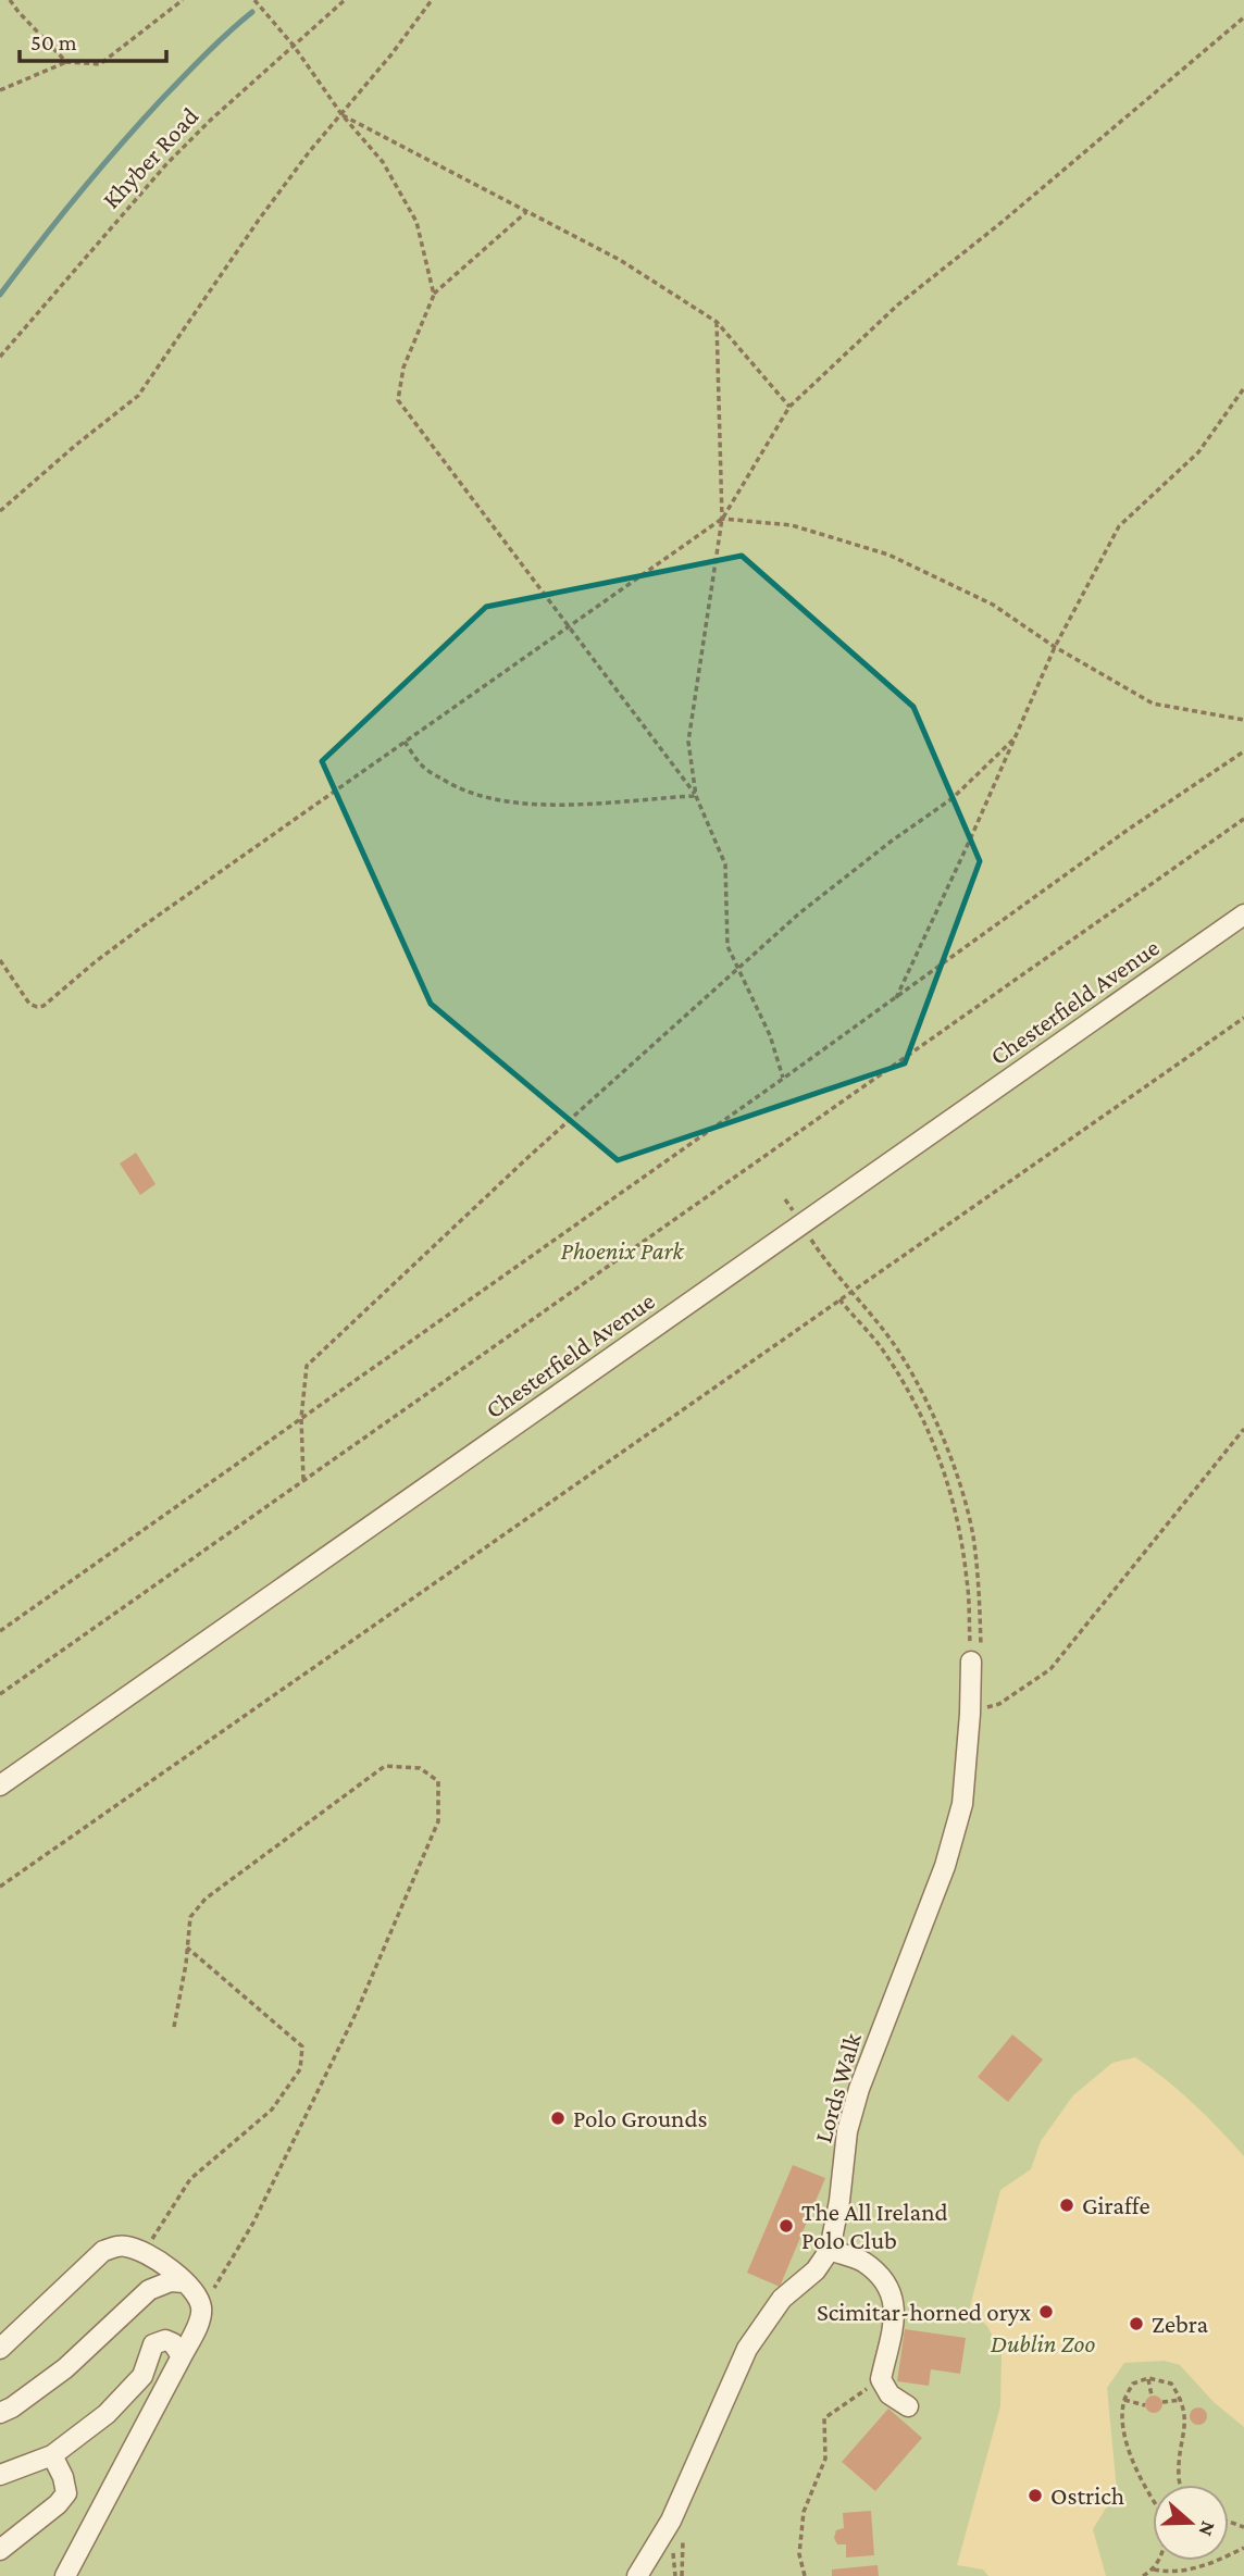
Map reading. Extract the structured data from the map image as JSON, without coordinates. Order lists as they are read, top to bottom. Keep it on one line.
{"streets":{"street":["Chesterfield Avenue","Lords Walk"],"path":["Khyber Road"]},"parks":["Phoenix Park","Dublin Zoo"],"places":["Polo Grounds","Giraffe","The All Ireland Polo Club","Scimitar-horned oryx","Zebra","Ostrich"],"scale_bar":"50 m","north":"right"}
